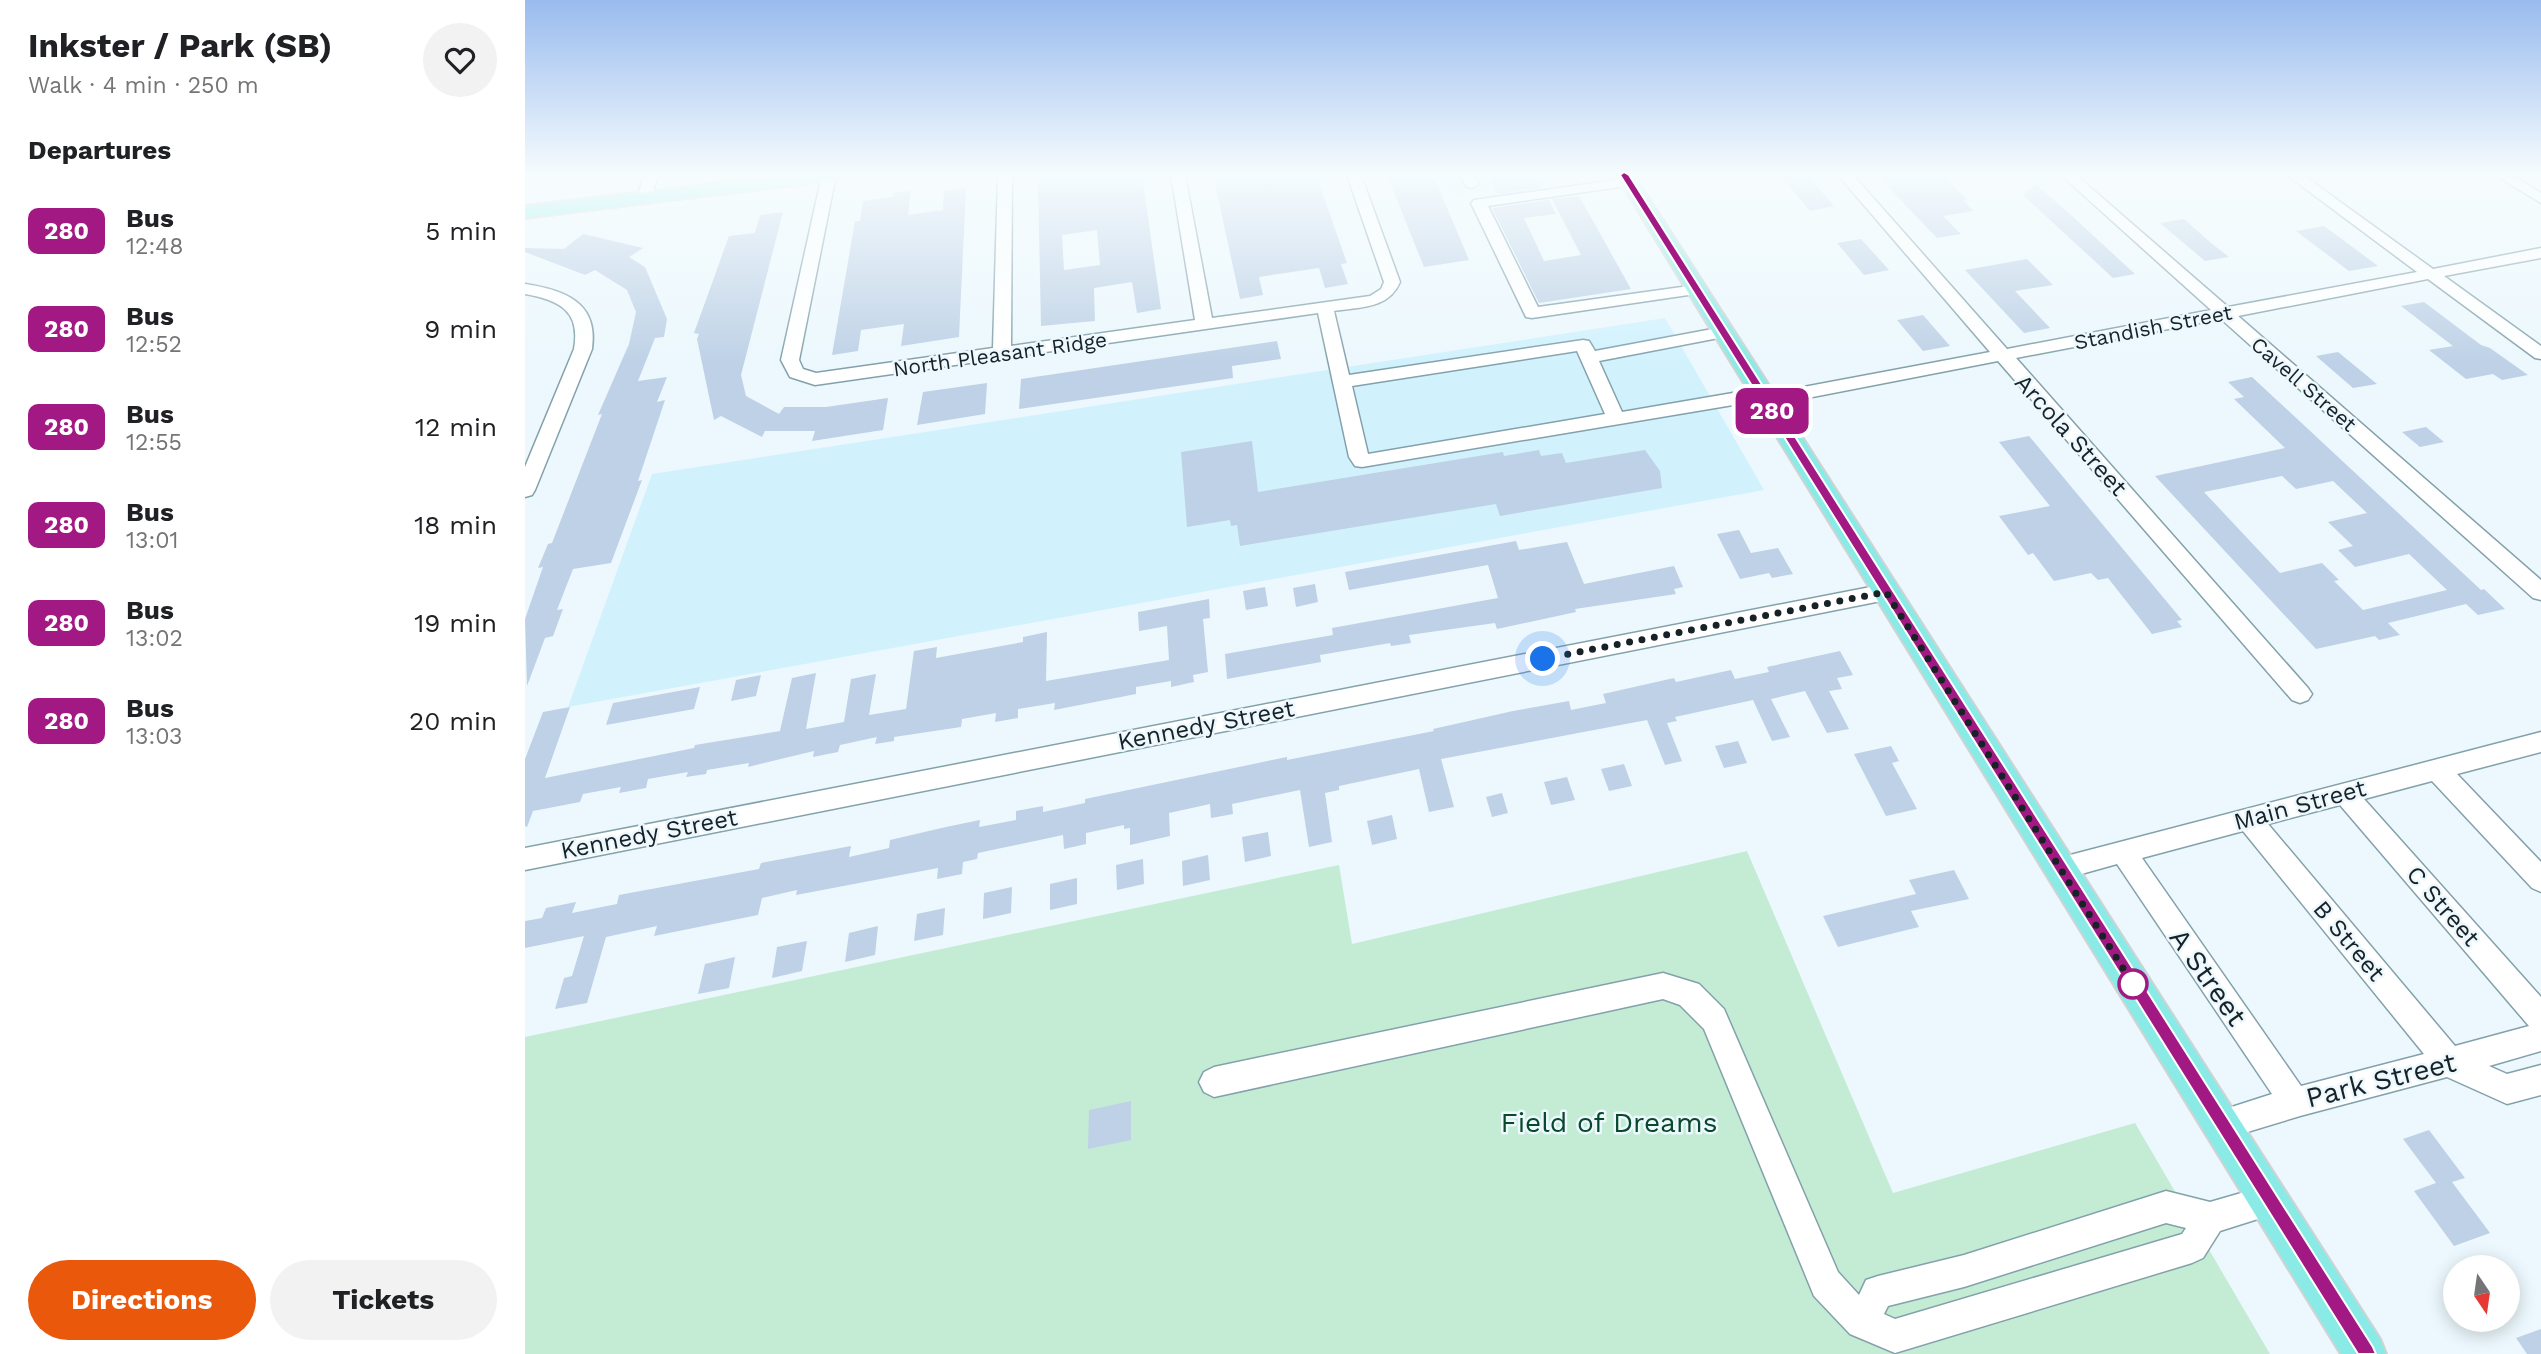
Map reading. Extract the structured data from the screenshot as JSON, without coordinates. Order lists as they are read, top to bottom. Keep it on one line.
{"streets":{"street":["Standish Street","North Pleasant Ridge","Cavell Street","Arcola Street","Kennedy Street","Main Street","C Street","B Street","A Street","Park Street"]},"crossings":[["Standish Street","Cavell Street"],["Standish Street","Arcola Street"],["Main Street","C Street"],["Main Street","B Street"],["Main Street","A Street"],["B Street","Park Street"],["A Street","Park Street"]],"parks":["Field of Dreams"],"lines":["bus line 280"],"north":"bottom","page":{"heading":[["Inkster / Park (SB)","Walk · 4 min · 250 m"],"Departures"],"on_map":"280","list":[{"mark":"280","name":"Bus","note":"12:48","value":"5 min"},{"mark":"280","name":"Bus","note":"12:52","value":"9 min"},{"mark":"280","name":"Bus","note":"12:55","value":"12 min"},{"mark":"280","name":"Bus","note":"13:01","value":"18 min"},{"mark":"280","name":"Bus","note":"13:02","value":"19 min"},{"mark":"280","name":"Bus","note":"13:03","value":"20 min"}],"buttons":["Directions","Tickets"]}}
